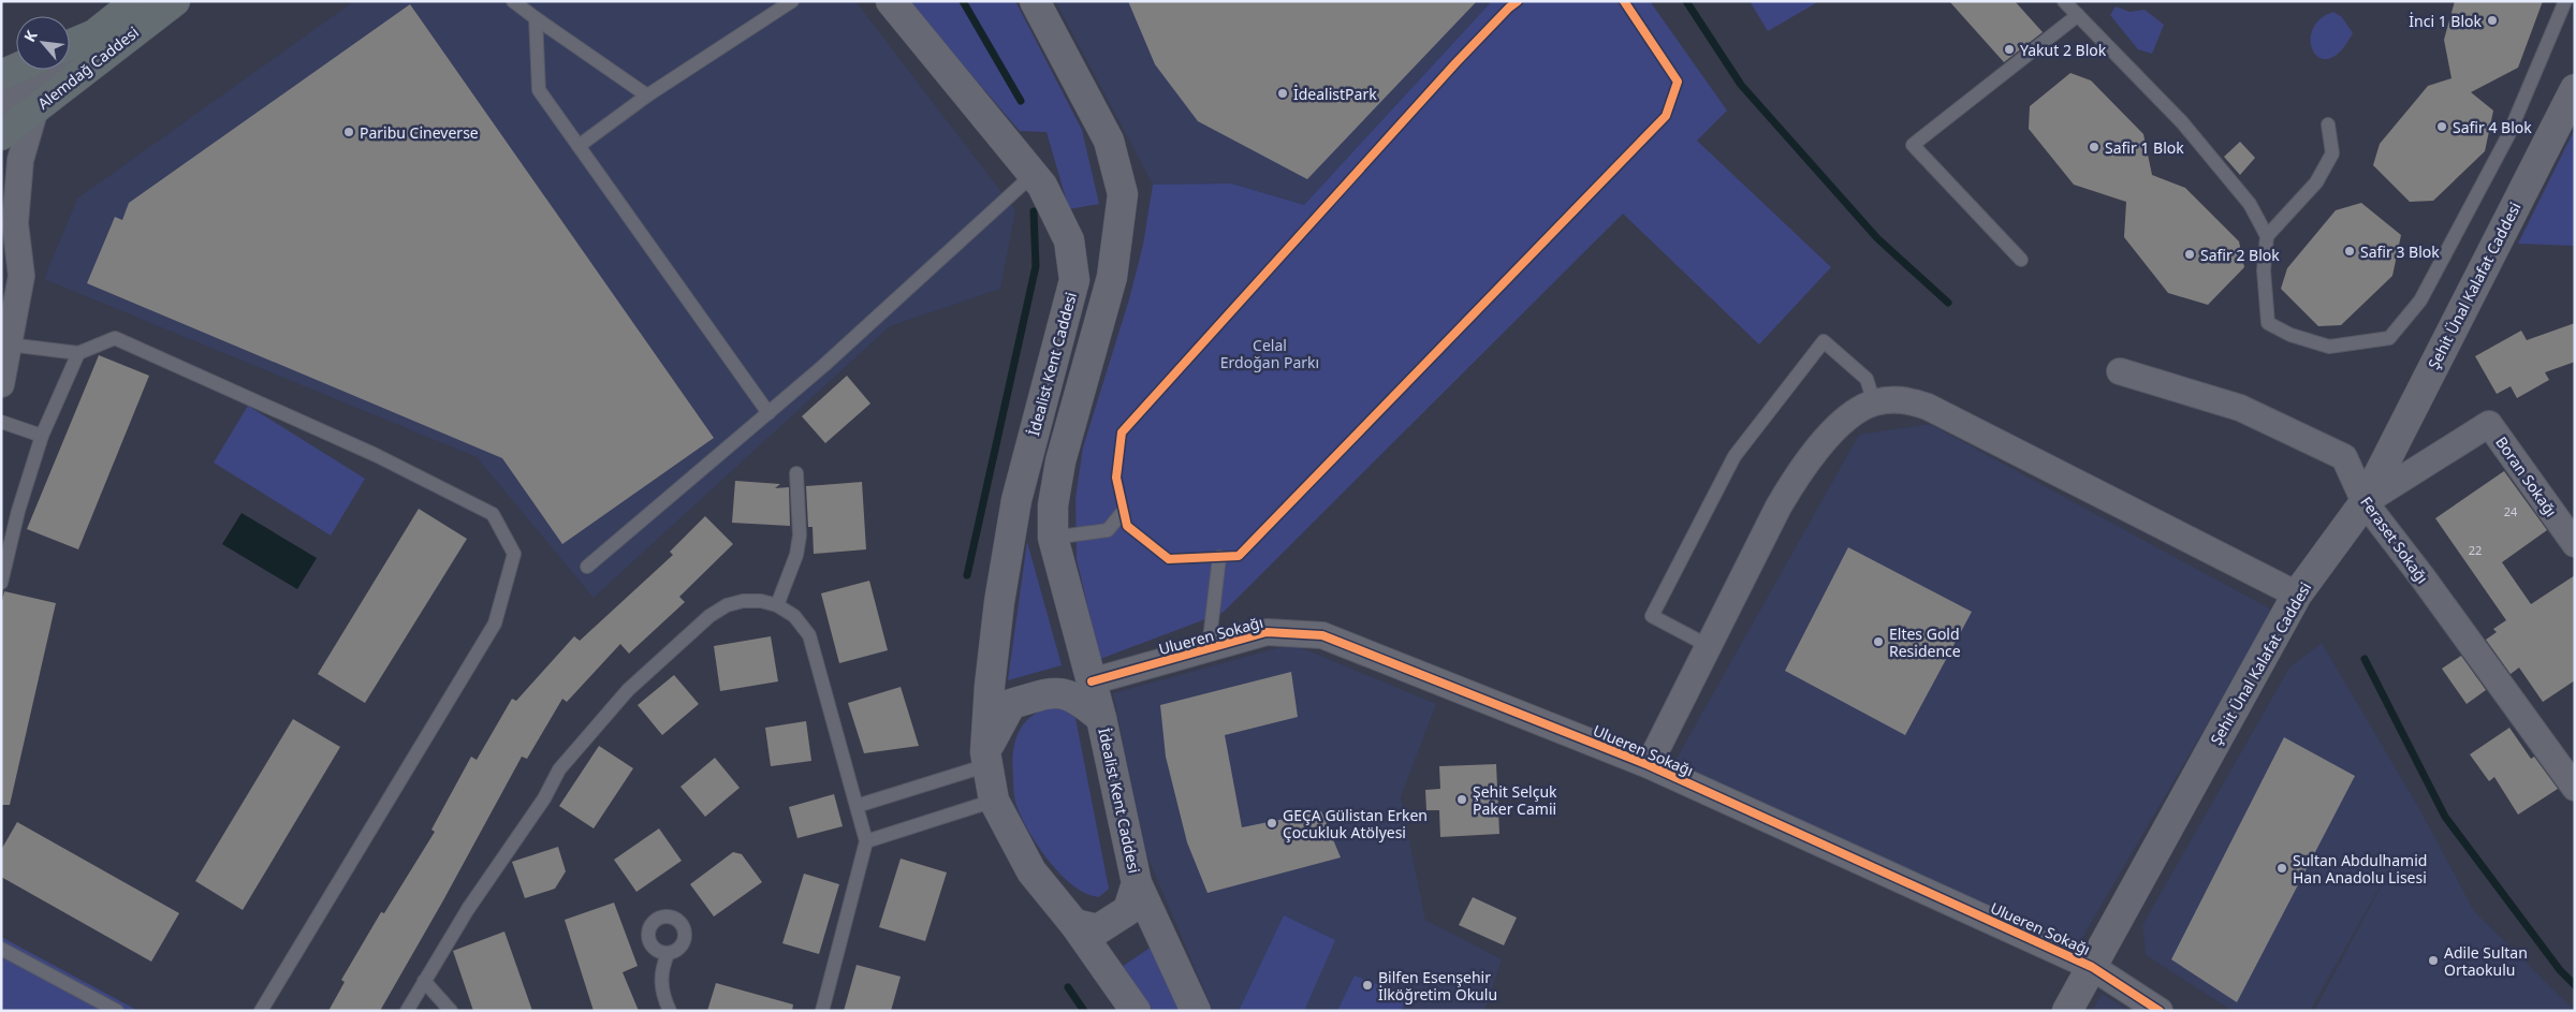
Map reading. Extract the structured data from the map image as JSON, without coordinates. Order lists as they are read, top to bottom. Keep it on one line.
{"streets":{"main road":["Alemdağ Caddesi"],"street":["Şehit Ünal Kalafat Caddesi","İdealist Kent Caddesi","Boran Sokağı","Feraset Sokağı","Ulueren Sokağı"]},"crossings":[["Şehit Ünal Kalafat Caddesi","Boran Sokağı"],["Şehit Ünal Kalafat Caddesi","Feraset Sokağı"],["Şehit Ünal Kalafat Caddesi","Ulueren Sokağı"],["İdealist Kent Caddesi","Ulueren Sokağı"],["Boran Sokağı","Feraset Sokağı"]],"parks":["Celal Erdoğan Parkı"],"places":["İnci 1 Blok","Yakut 2 Blok","İdealistPark","Safir 4 Blok","Paribu Cineverse","Safir 1 Blok","Safir 3 Blok","Safir 2 Blok","Eltes Gold Residence","Şehit Selçuk Paker Camii","GEÇA Gülistan Erken Çocukluk Atölyesi","Sultan Abdulhamid Han Anadolu Lisesi","Adile Sultan Ortaokulu","Bilfen Esenşehir İlköğretim Okulu"],"house_numbers":["24","22"],"north":"top left"}
